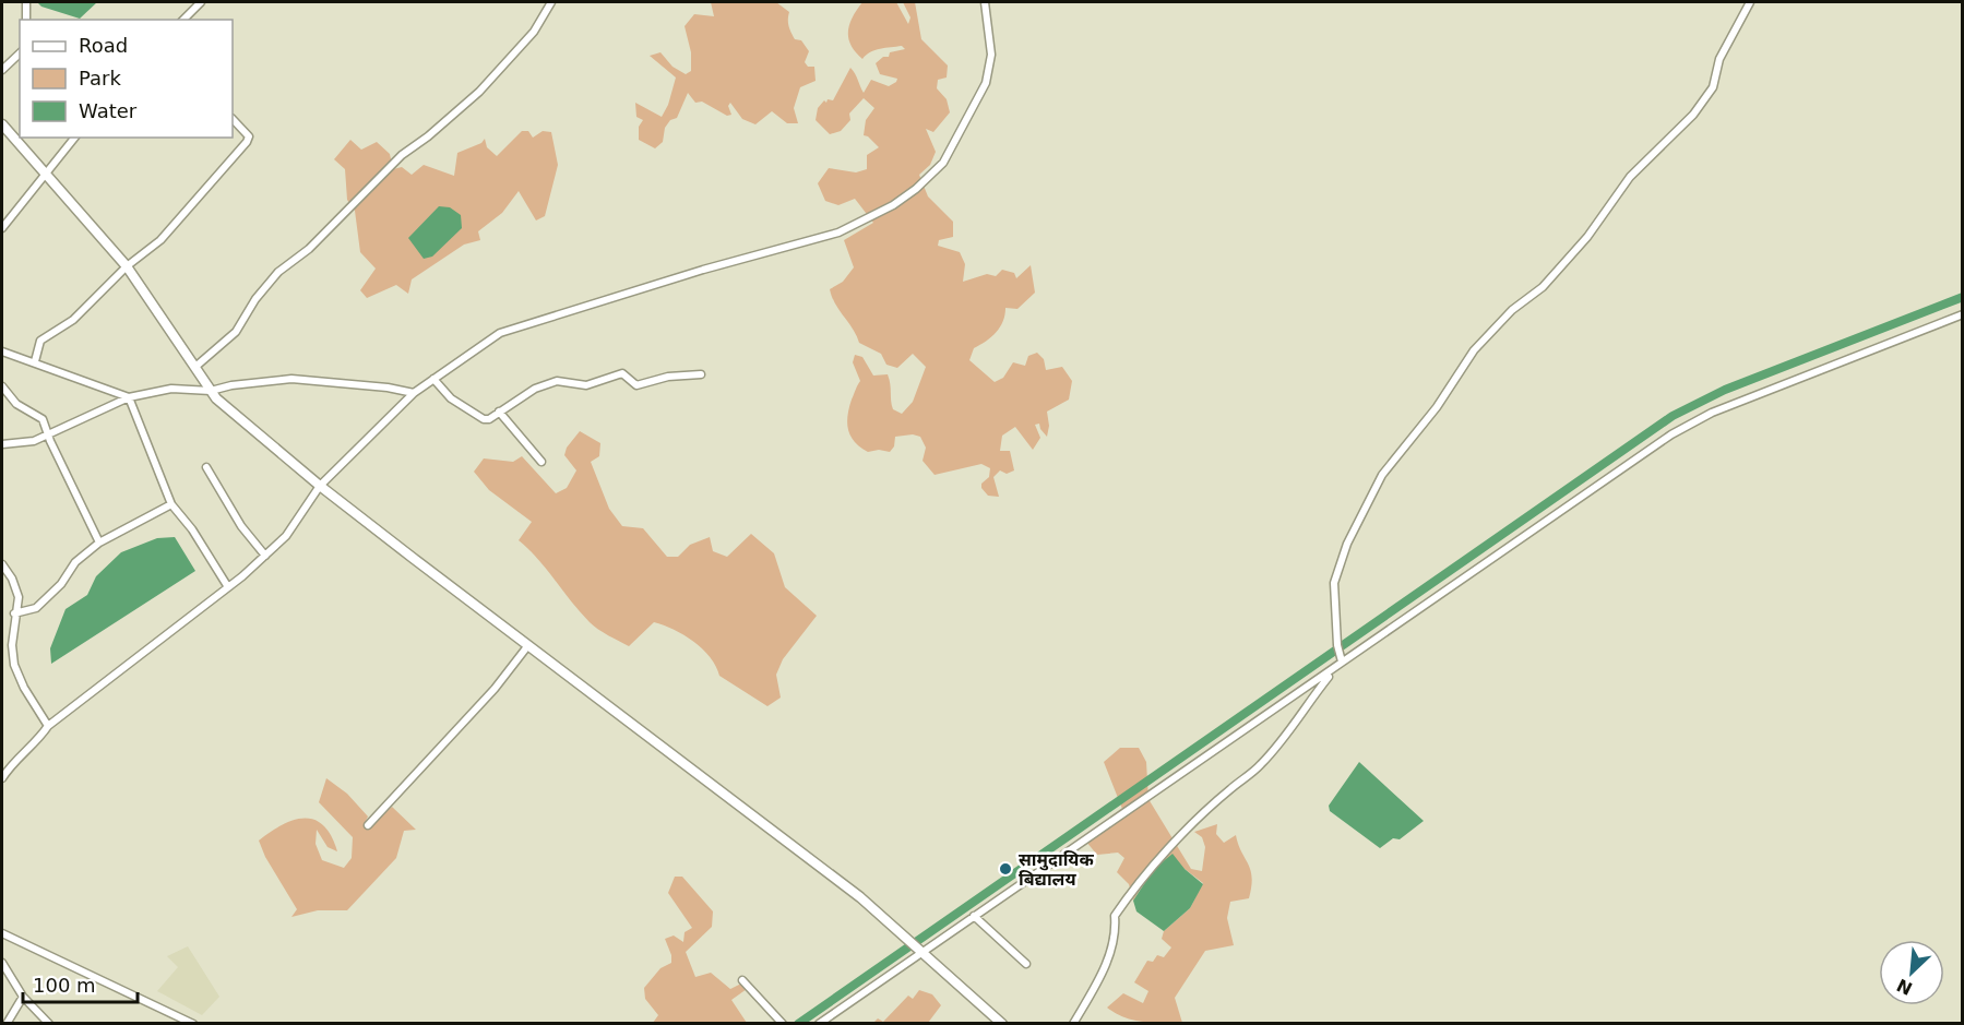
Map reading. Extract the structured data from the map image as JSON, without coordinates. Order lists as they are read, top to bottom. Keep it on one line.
{"places":["सामुदायिक बिद्यालय"],"legend":["Road","Park","Water"],"scale_bar":"100 m","north":"bottom left"}
